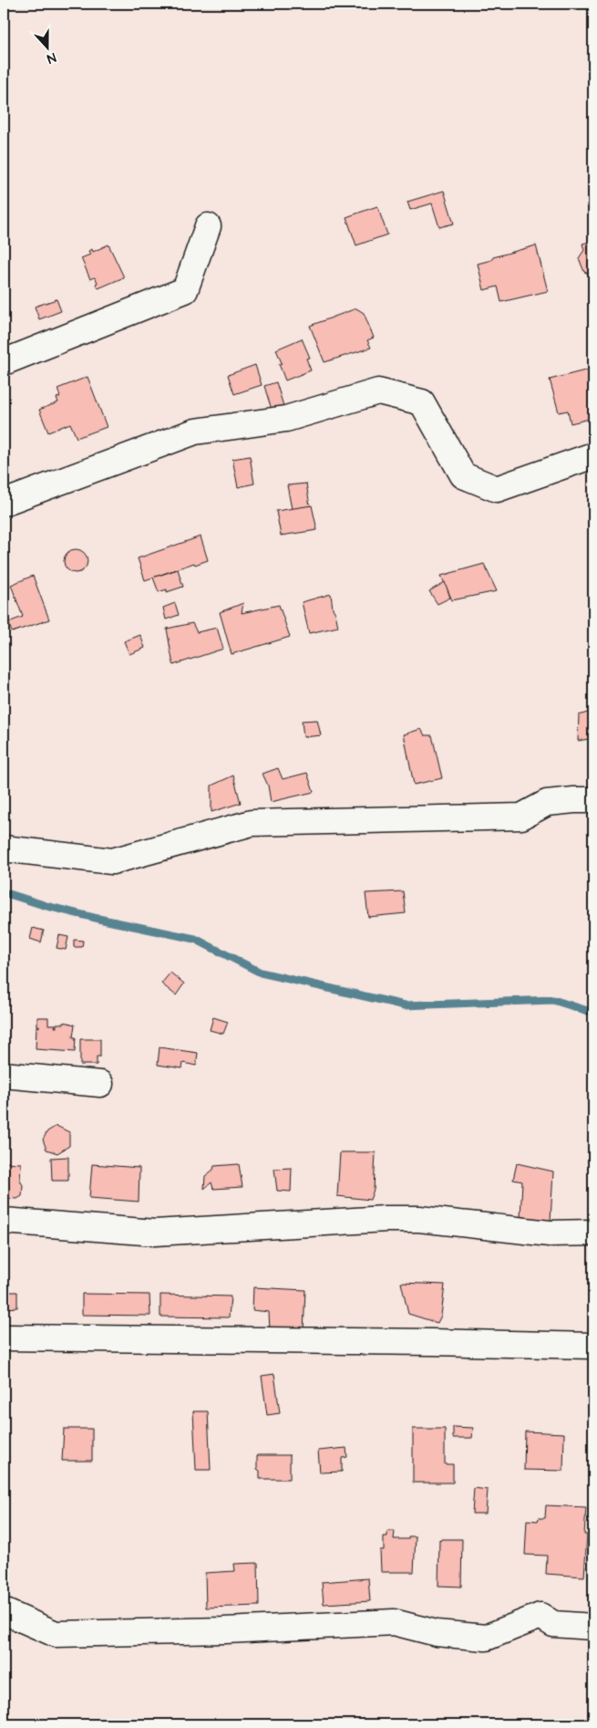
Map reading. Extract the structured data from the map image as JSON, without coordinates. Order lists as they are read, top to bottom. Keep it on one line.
{"north":"bottom"}
